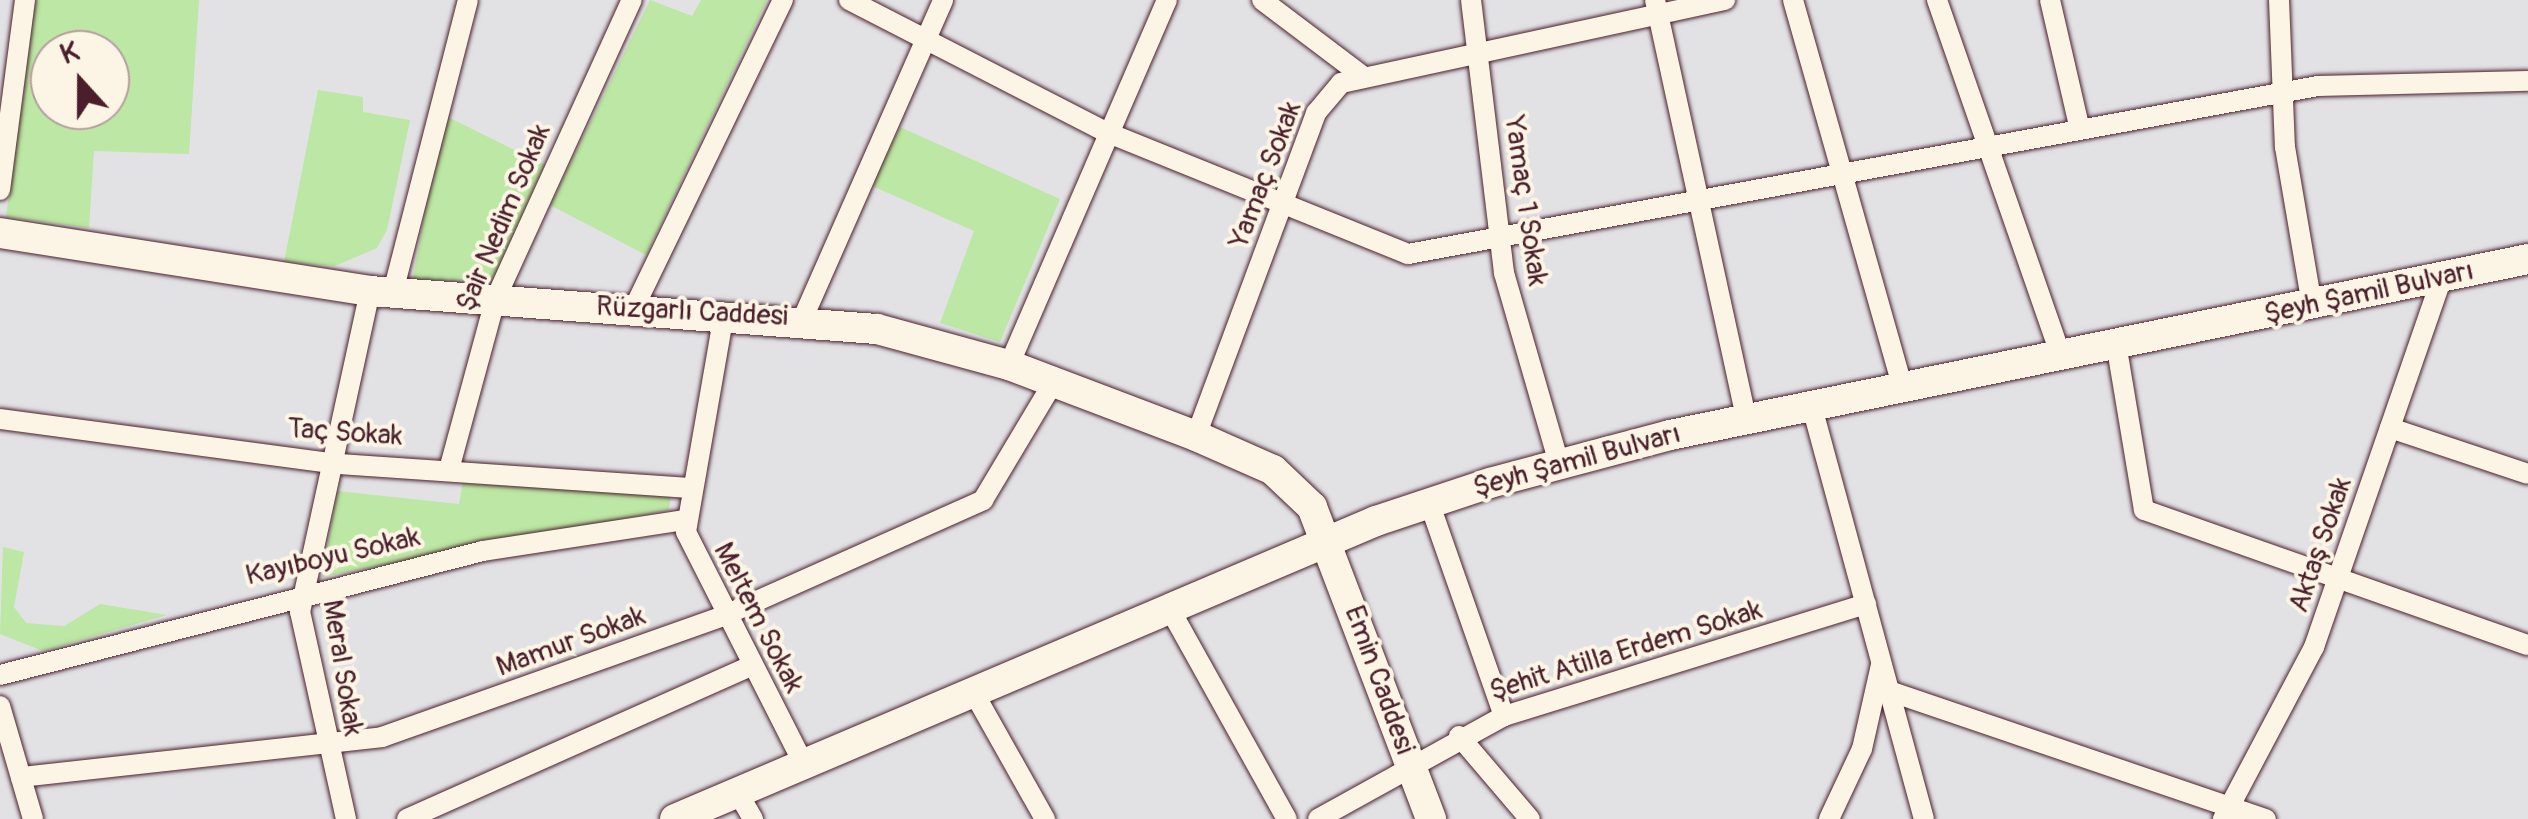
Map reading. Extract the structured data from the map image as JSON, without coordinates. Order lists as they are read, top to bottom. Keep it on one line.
{"streets":{"main road":["Şeyh Şamil Bulvarı","Rüzgarlı Caddesi","Emin Caddesi"],"street":["Yamaç Sokak","Yamaç 1 Sokak","Şair Nedim Sokak","Taç Sokak","Aktaş Sokak","Kayıboyu Sokak","Meltem Sokak","Mamur Sokak","Şehit Atilla Erdem Sokak","Meral Sokak"]},"crossings":[["Yamaç Sokak","Yamaç 1 Sokak"],["Yamaç Sokak","Rüzgarlı Caddesi"],["Yamaç 1 Sokak","Şeyh Şamil Bulvarı"],["Şair Nedim Sokak","Rüzgarlı Caddesi"],["Şair Nedim Sokak","Taç Sokak"],["Şeyh Şamil Bulvarı","Rüzgarlı Caddesi"],["Şeyh Şamil Bulvarı","Aktaş Sokak"],["Şeyh Şamil Bulvarı","Meltem Sokak"],["Şeyh Şamil Bulvarı","Emin Caddesi"],["Rüzgarlı Caddesi","Meltem Sokak"],["Rüzgarlı Caddesi","Mamur Sokak"],["Rüzgarlı Caddesi","Meral Sokak"],["Rüzgarlı Caddesi","Emin Caddesi"],["Taç Sokak","Meltem Sokak"],["Taç Sokak","Meral Sokak"],["Kayıboyu Sokak","Meltem Sokak"],["Kayıboyu Sokak","Meral Sokak"],["Meltem Sokak","Mamur Sokak"],["Mamur Sokak","Meral Sokak"],["Şehit Atilla Erdem Sokak","Emin Caddesi"]],"north":"top"}
